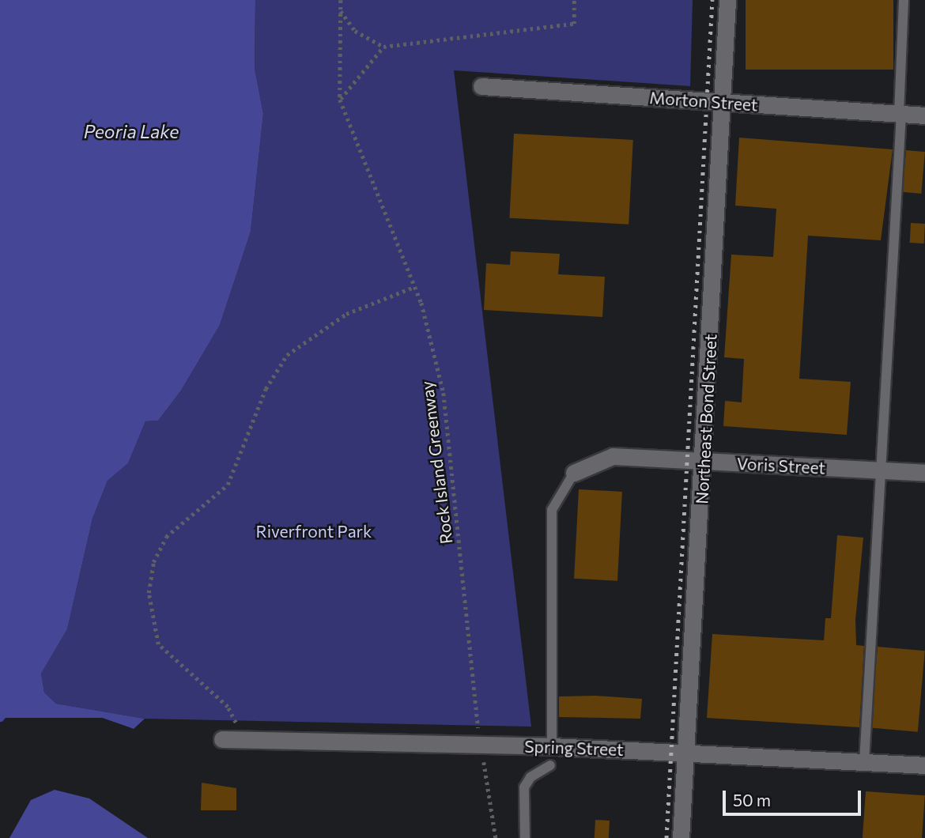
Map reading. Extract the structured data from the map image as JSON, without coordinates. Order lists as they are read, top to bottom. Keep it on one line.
{"streets":{"street":["Morton Street","Northeast Bond Street","Voris Street","Spring Street"],"path":["Rock Island Greenway"]},"crossings":[["Morton Street","Northeast Bond Street"],["Northeast Bond Street","Voris Street"],["Northeast Bond Street","Spring Street"],["Rock Island Greenway","Spring Street"]],"water":["Peoria Lake"],"parks":["Riverfront Park"],"scale_bar":"50 m"}
